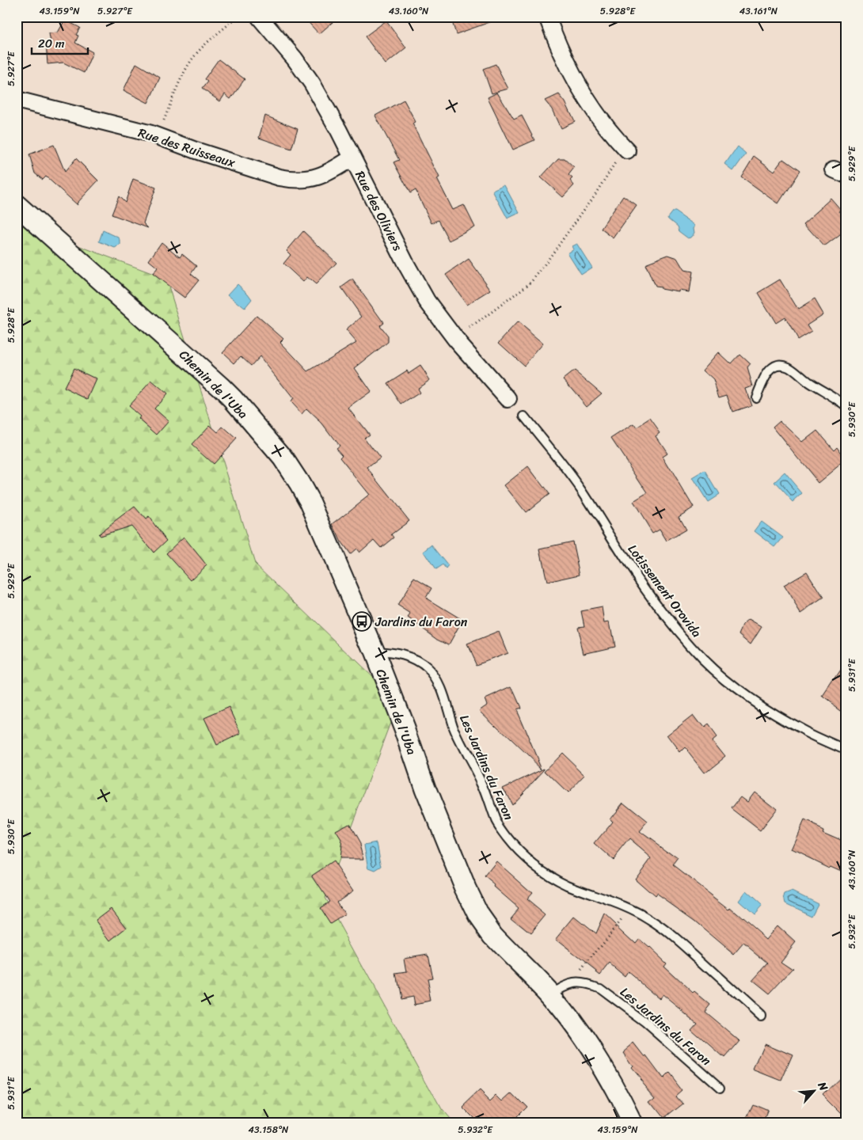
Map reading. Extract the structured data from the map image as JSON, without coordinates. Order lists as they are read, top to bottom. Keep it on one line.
{"streets":{"street":["Rue des Ruisseaux","Rue des Oliviers","Chemin de l'Uba"],"lane":["Lotissement Orovida","Les Jardins du Faron"]},"crossings":[["Rue des Ruisseaux","Rue des Oliviers"],["Chemin de l'Uba","Les Jardins du Faron"]],"places":{"bus stop":["Jardins du Faron"]},"scale_bar":"20 m","north":"top right","coordinates":["43.159°N","5.927°E","43.160°N","5.928°E","43.161°N","5.929°E","5.930°E","5.931°E","5.932°E","43.158°N"]}
